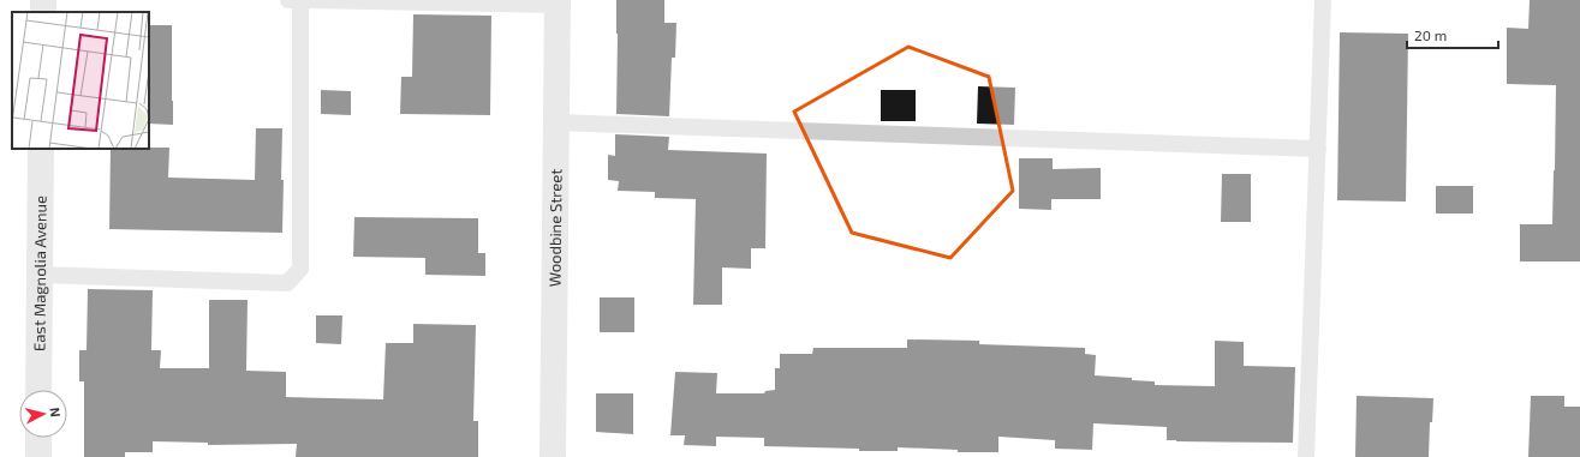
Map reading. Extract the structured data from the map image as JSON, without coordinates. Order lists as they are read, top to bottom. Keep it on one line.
{"streets":{"street":["Woodbine Street","East Magnolia Avenue"]},"scale_bar":"20 m","north":"right"}
